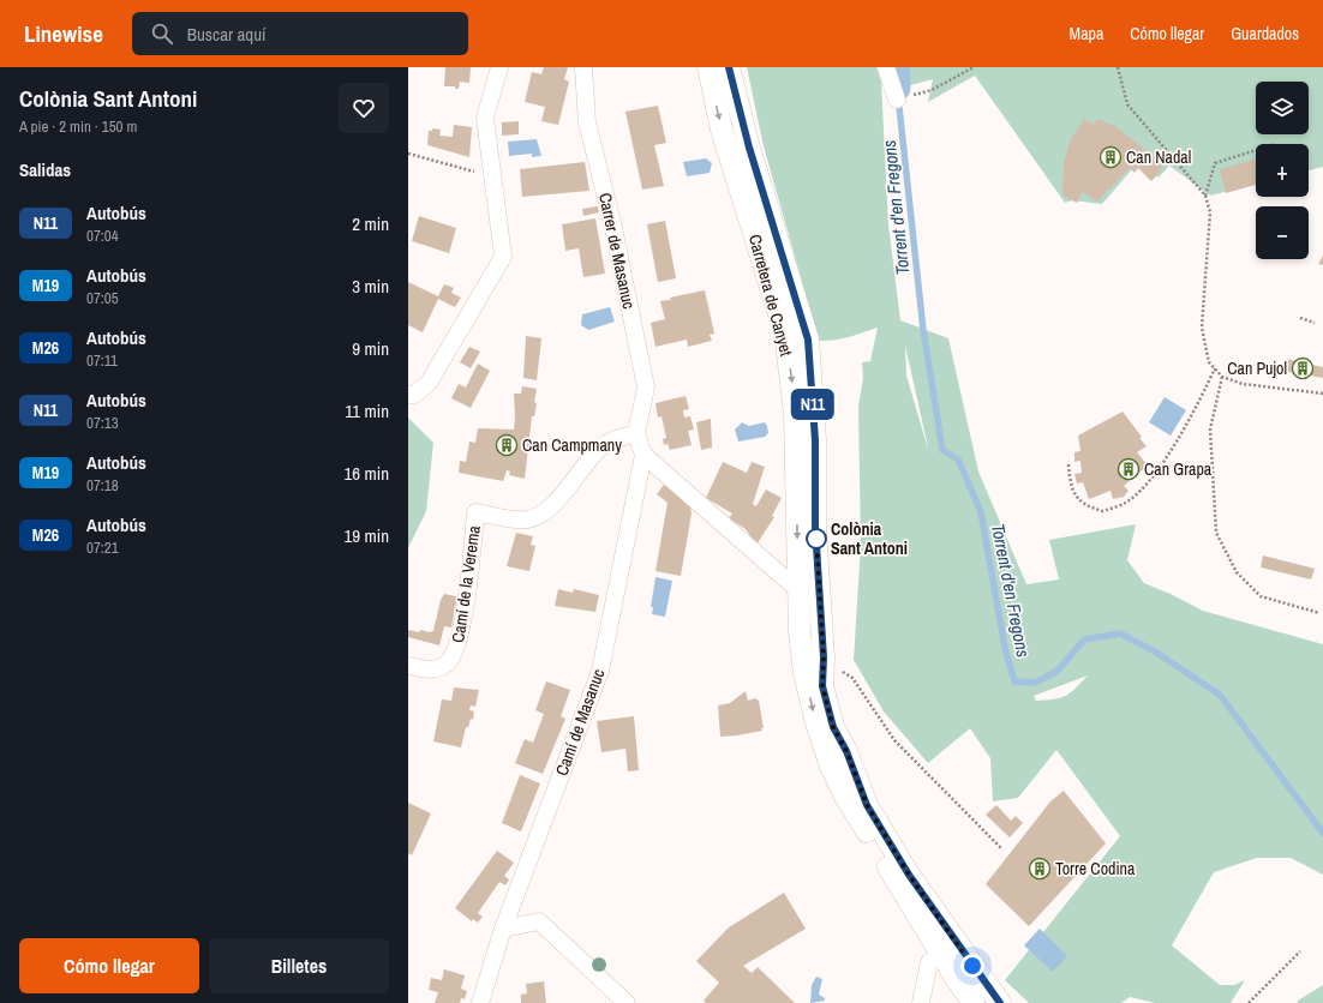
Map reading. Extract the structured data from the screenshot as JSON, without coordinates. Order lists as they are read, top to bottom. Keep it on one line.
{"streets":{"street":["Carrer de Masanuc","Carretera de Canyet","Camí de la Verema","Camí de Masanuc"]},"crossings":[["Carrer de Masanuc","Camí de la Verema"],["Carrer de Masanuc","Camí de Masanuc"],["Camí de la Verema","Camí de Masanuc"]],"water":["Torrent d'en Fregons"],"places":{"building":["Can Nadal","Can Pujol","Can Campmany","Can Grapa","Torre Codina"],"other":["Colònia Sant Antoni"]},"lines":["bus line N11"],"page":{"header":"Linewise","search":"Buscar aquí","nav":["Mapa","Cómo llegar","Guardados"],"heading":[["Colònia Sant Antoni","A pie · 2 min · 150 m"],"Salidas"],"on_map":"N11","map_buttons":["+","−"],"list":[{"mark":"N11","name":"Autobús","note":"07:04","value":"2 min"},{"mark":"M19","name":"Autobús","note":"07:05","value":"3 min"},{"mark":"M26","name":"Autobús","note":"07:11","value":"9 min"},{"mark":"N11","name":"Autobús","note":"07:13","value":"11 min"},{"mark":"M19","name":"Autobús","note":"07:18","value":"16 min"},{"mark":"M26","name":"Autobús","note":"07:21","value":"19 min"}],"buttons":["Cómo llegar","Billetes"]}}
